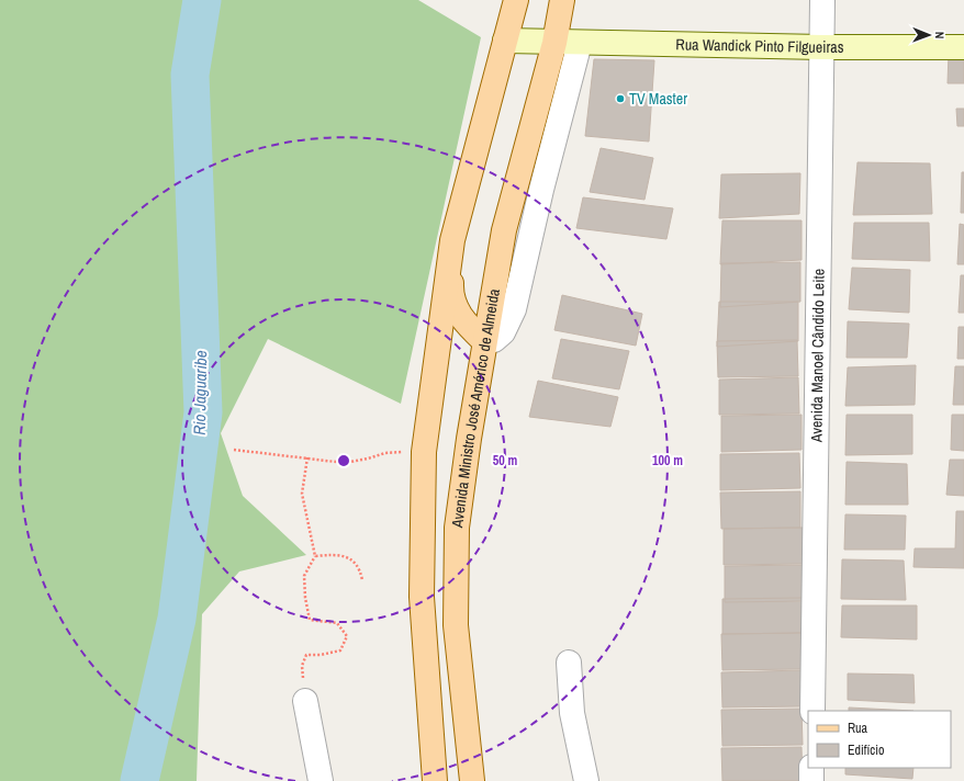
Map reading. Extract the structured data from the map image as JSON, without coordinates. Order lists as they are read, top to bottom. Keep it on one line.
{"streets":{"main road":["Avenida Ministro José Américo de Almeida"],"street":["Rua Wandick Pinto Filgueiras","Avenida Manoel Cândido Leite"]},"crossings":[["Rua Wandick Pinto Filgueiras","Avenida Manoel Cândido Leite"],["Rua Wandick Pinto Filgueiras","Avenida Ministro José Américo de Almeida"]],"water":["Rio Jaguaribe"],"places":["TV Master"],"legend":["Rua","Edifício"],"north":"right","rings":["50 m","100 m"]}
